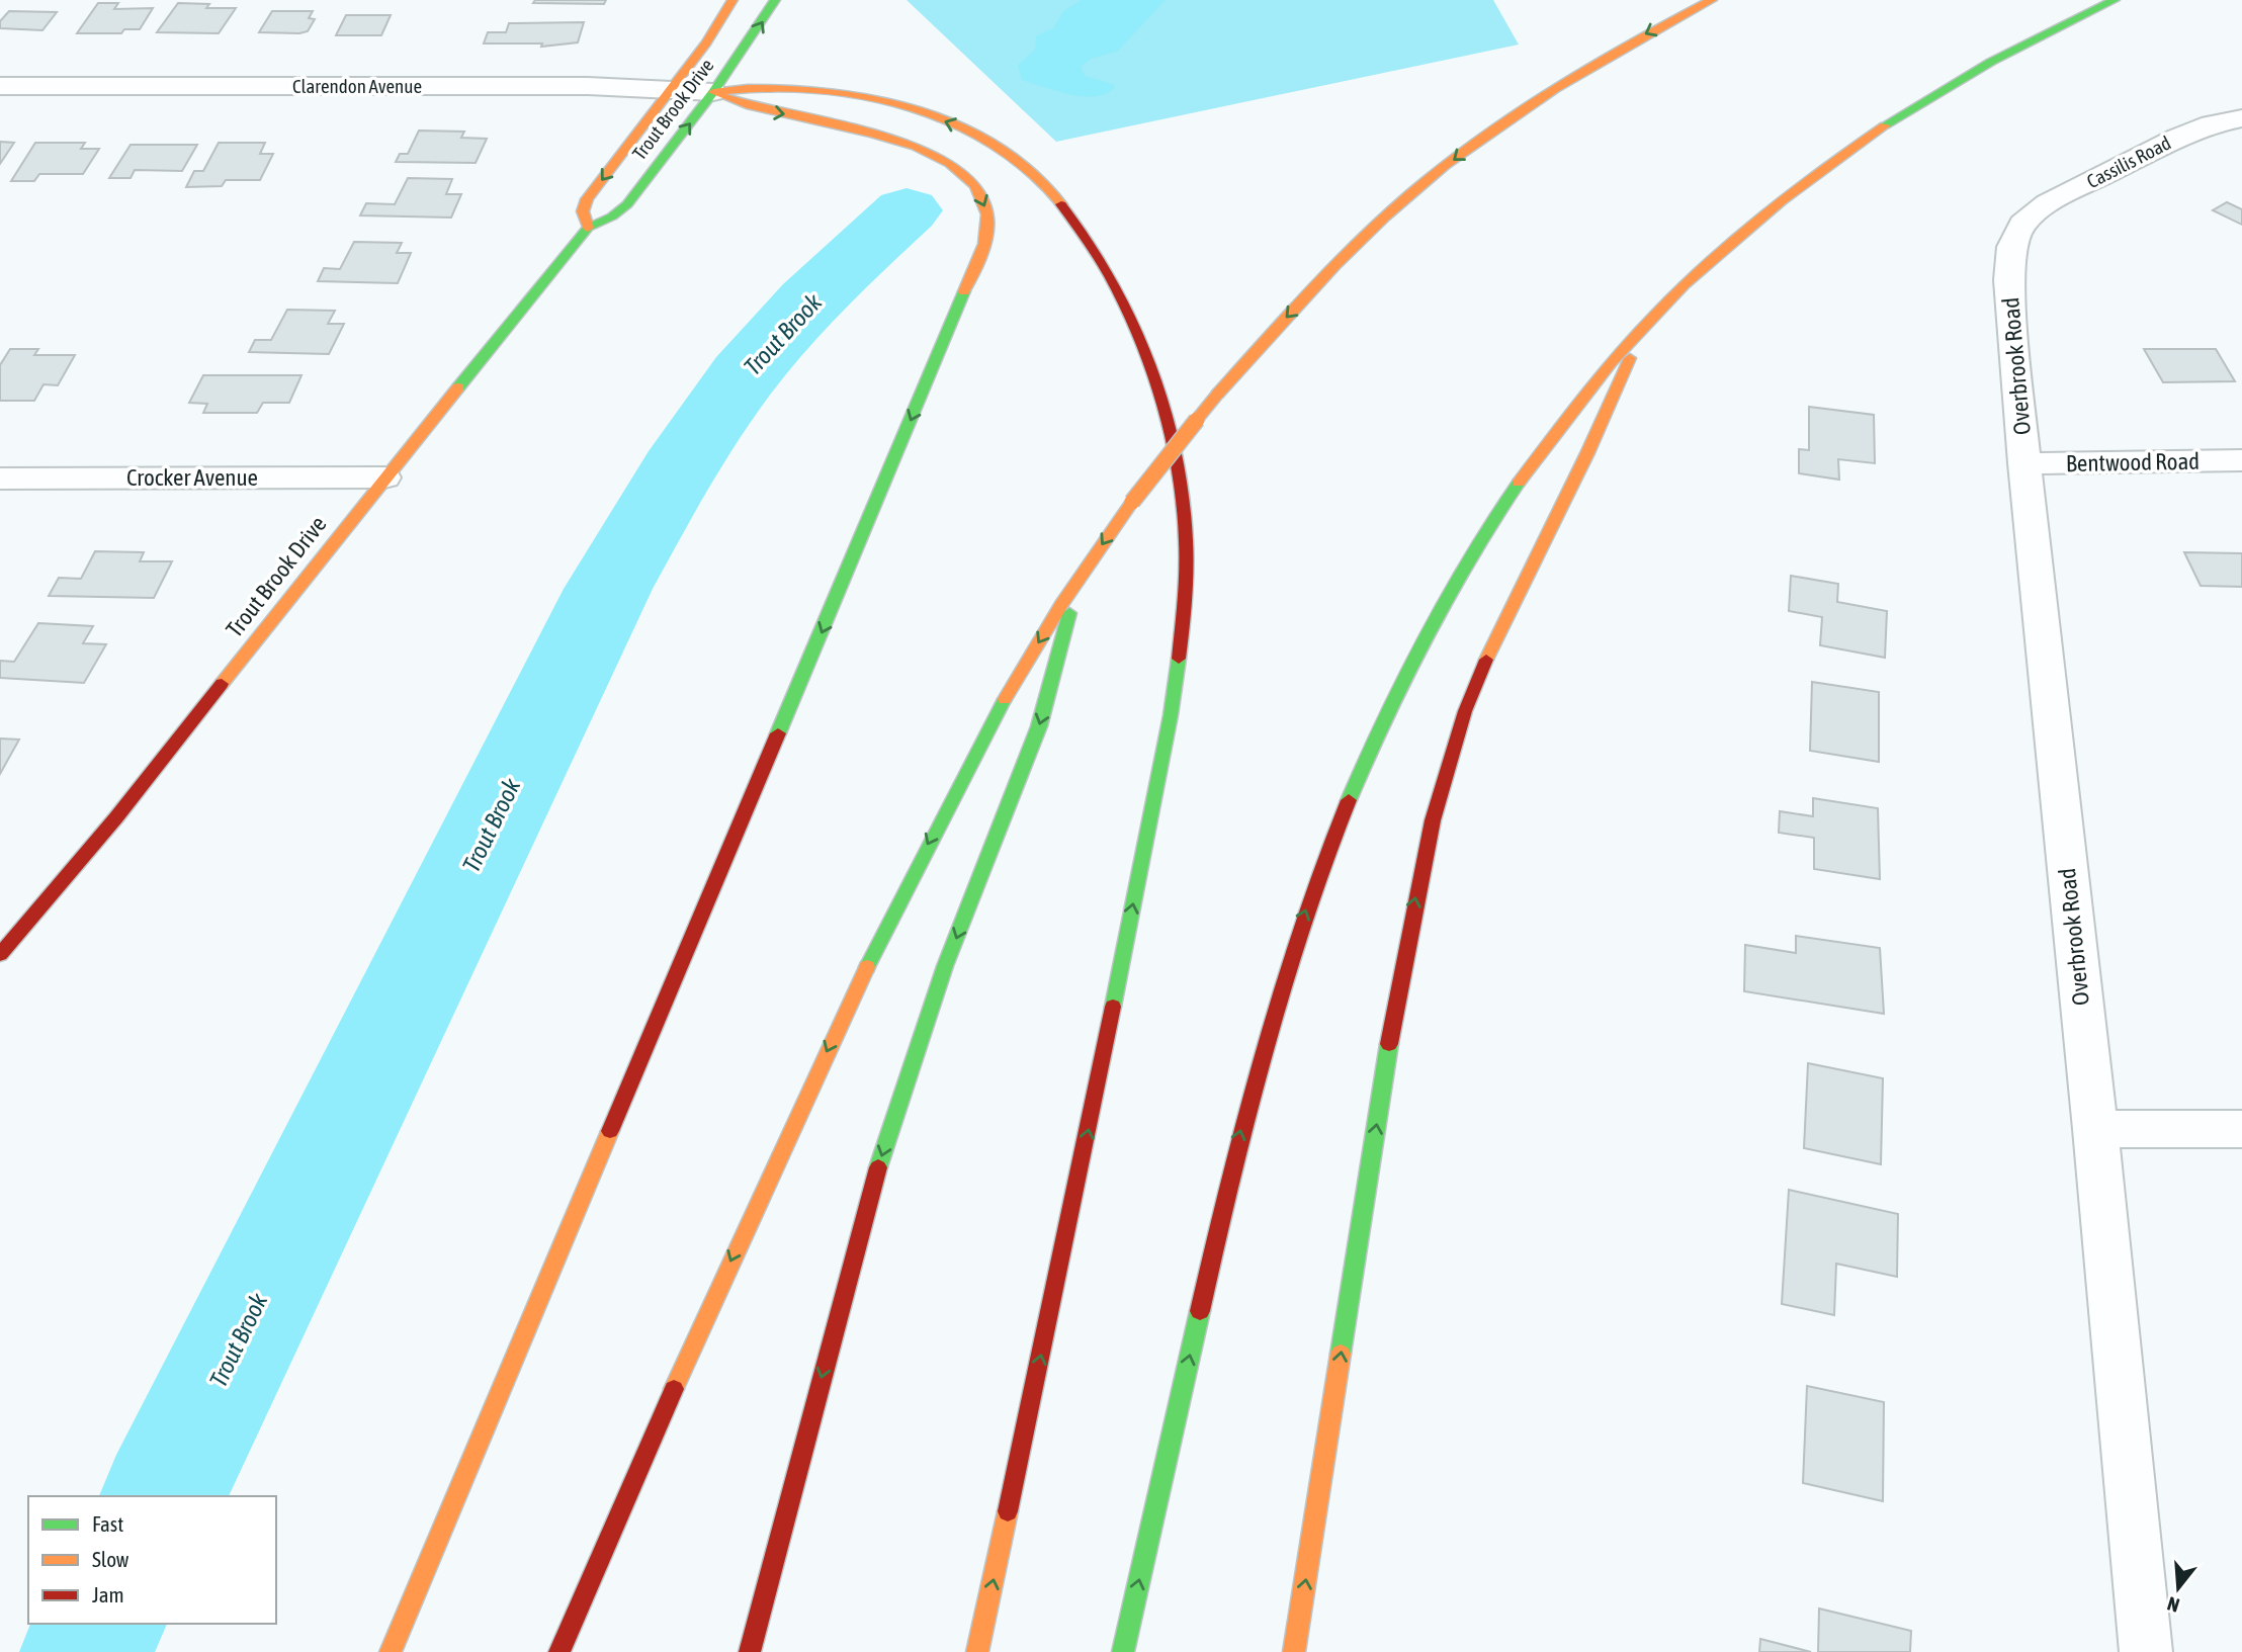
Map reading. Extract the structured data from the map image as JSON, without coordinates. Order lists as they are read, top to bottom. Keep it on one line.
{"streets":{"main road":["Trout Brook Drive"],"street":["Clarendon Avenue","Cassilis Road","Overbrook Road","Bentwood Road","Crocker Avenue"]},"crossings":[["Clarendon Avenue","Trout Brook Drive"],["Trout Brook Drive","Crocker Avenue"],["Cassilis Road","Overbrook Road"],["Overbrook Road","Bentwood Road"]],"water":["Trout Brook"],"legend":["Fast","Slow","Jam"],"north":"bottom"}
